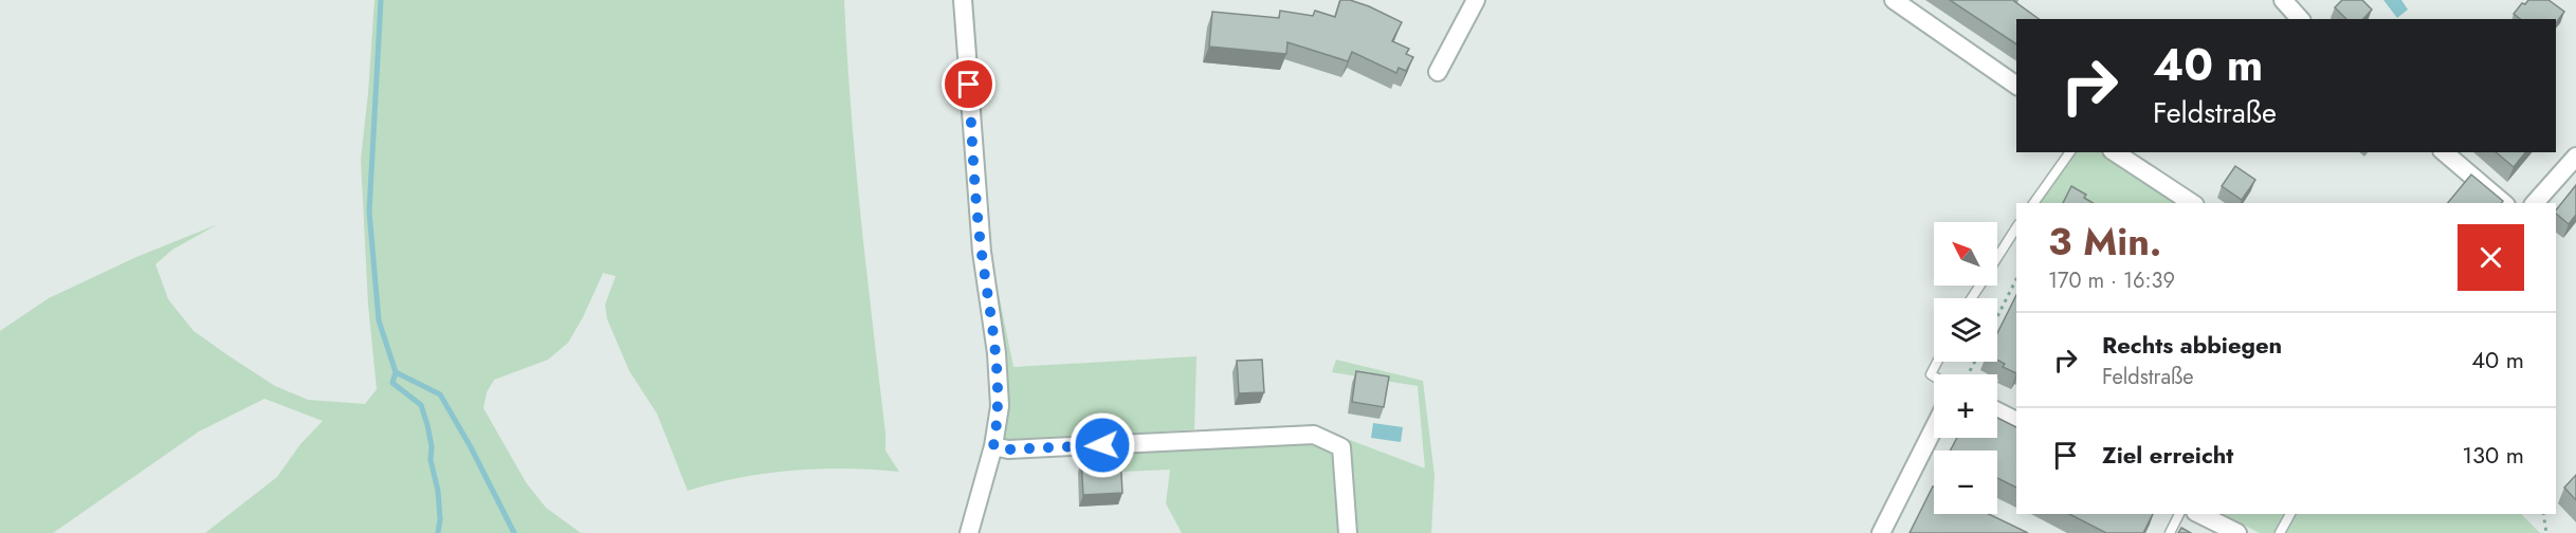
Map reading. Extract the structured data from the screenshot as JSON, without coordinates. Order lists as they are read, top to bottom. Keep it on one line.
{"north":"top left","page":{"turn":["40 m","Feldstraße"],"heading":["3 Min.","170 m · 16:39"],"map_buttons":["+","−"],"list":[{"name":"Rechts abbiegen","note":"Feldstraße","value":"40 m"},{"name":"Ziel erreicht","value":"130 m"}]}}
